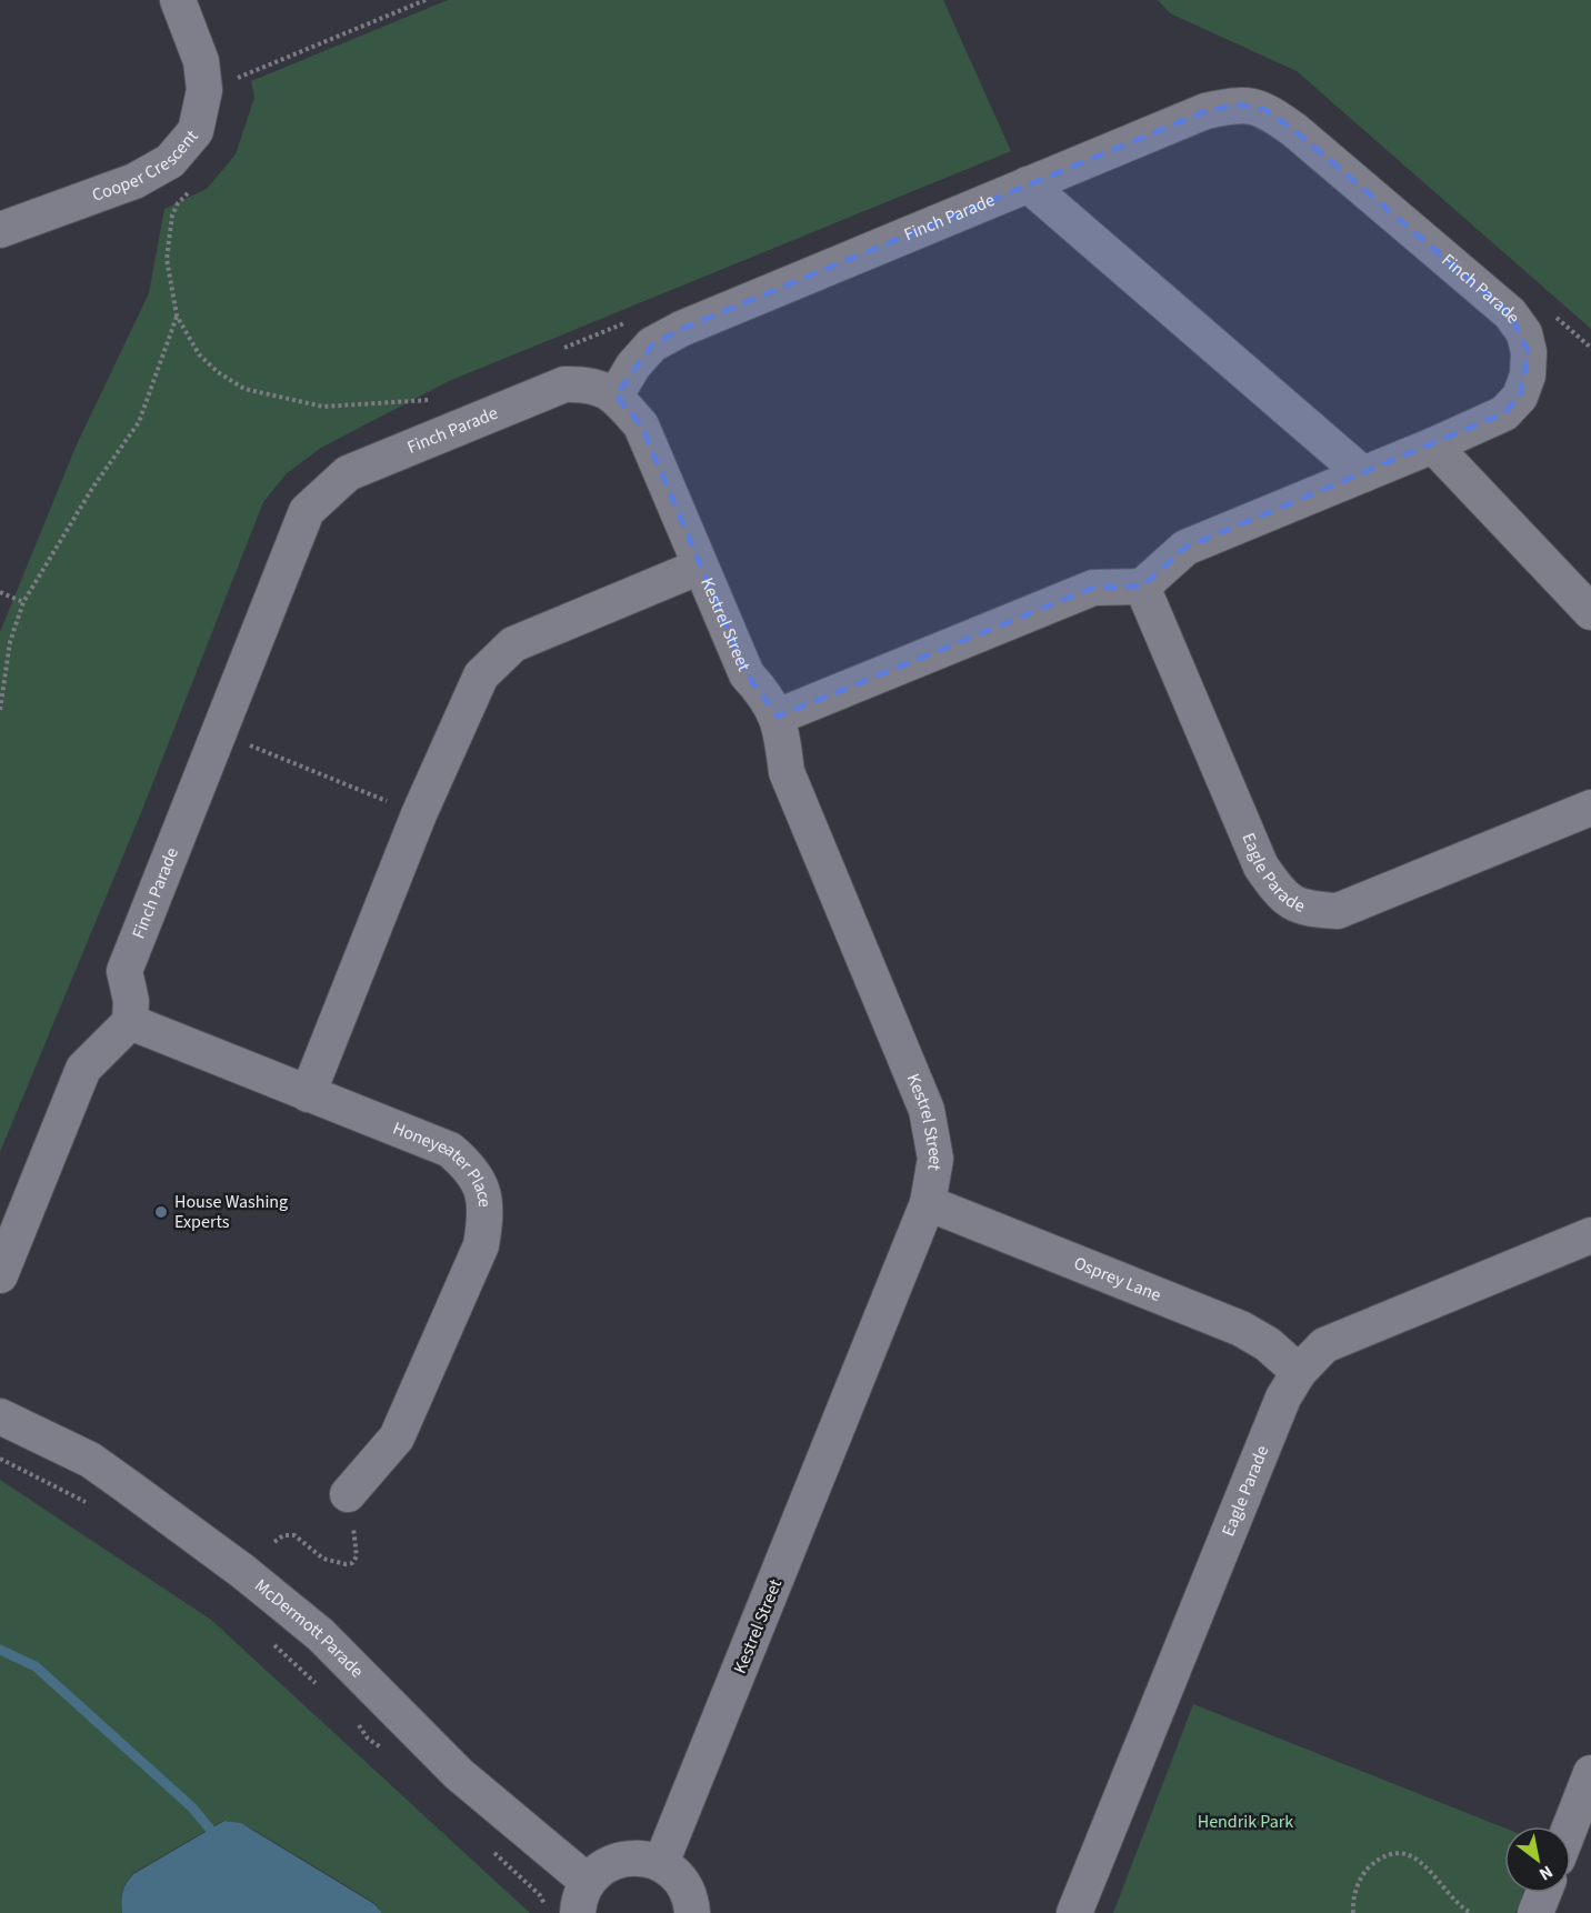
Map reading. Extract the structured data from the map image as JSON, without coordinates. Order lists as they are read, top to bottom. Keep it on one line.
{"streets":{"street":["Cooper Crescent","Finch Parade","Kestrel Street","Eagle Parade","Honeyeater Place","Osprey Lane","McDermott Parade"]},"crossings":[["Finch Parade","Kestrel Street"],["Finch Parade","Eagle Parade"],["Finch Parade","Honeyeater Place"],["Kestrel Street","Osprey Lane"],["Eagle Parade","Osprey Lane"]],"parks":["Hendrik Park"],"places":["House Washing Experts"],"north":"bottom right"}
